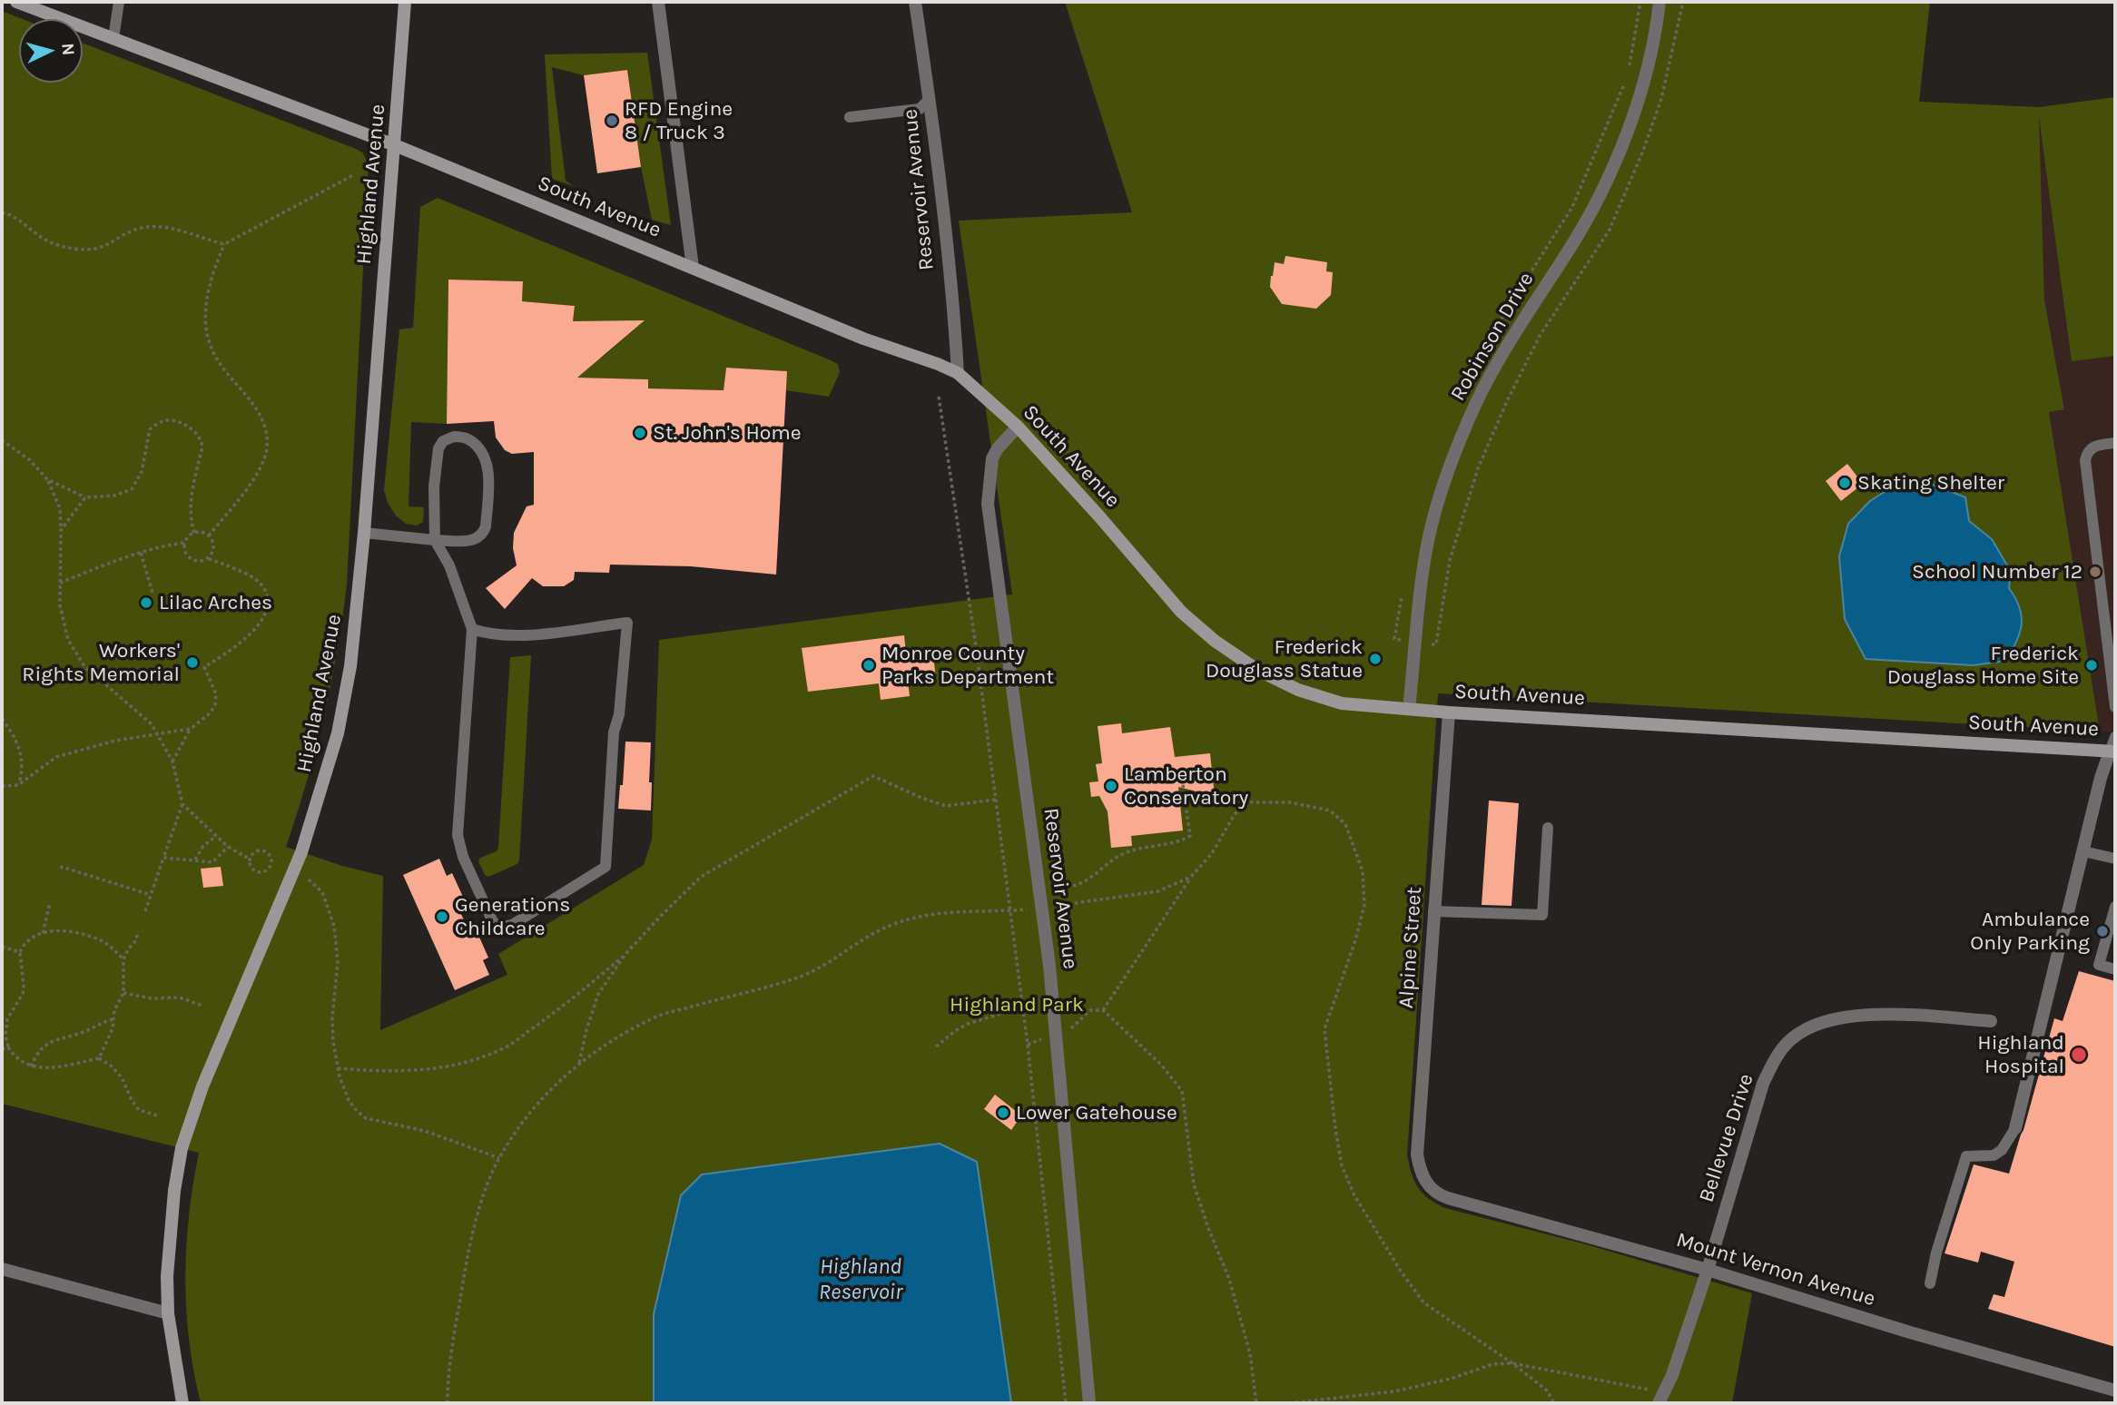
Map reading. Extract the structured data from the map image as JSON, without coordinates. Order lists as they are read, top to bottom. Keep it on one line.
{"streets":{"main road":["Highland Avenue","South Avenue"],"street":["Reservoir Avenue","Robinson Drive","Alpine Street","Bellevue Drive","Mount Vernon Avenue"]},"crossings":[["Highland Avenue","South Avenue"],["Reservoir Avenue","South Avenue"],["South Avenue","Robinson Drive"],["South Avenue","Alpine Street"],["Alpine Street","Mount Vernon Avenue"],["Bellevue Drive","Mount Vernon Avenue"]],"water":["Highland Reservoir"],"parks":["Highland Park"],"places":["RFD Engine 8 / Truck 3","St. John's Home","Skating Shelter","School Number 12","Lilac Arches","Frederick Douglass Statue","Workers' Rights Memorial","Monroe County Parks Department","Frederick Douglass Home Site","Lamberton Conservatory","Generations Childcare","Ambulance Only Parking","Highland Hospital","Lower Gatehouse"],"north":"right"}
